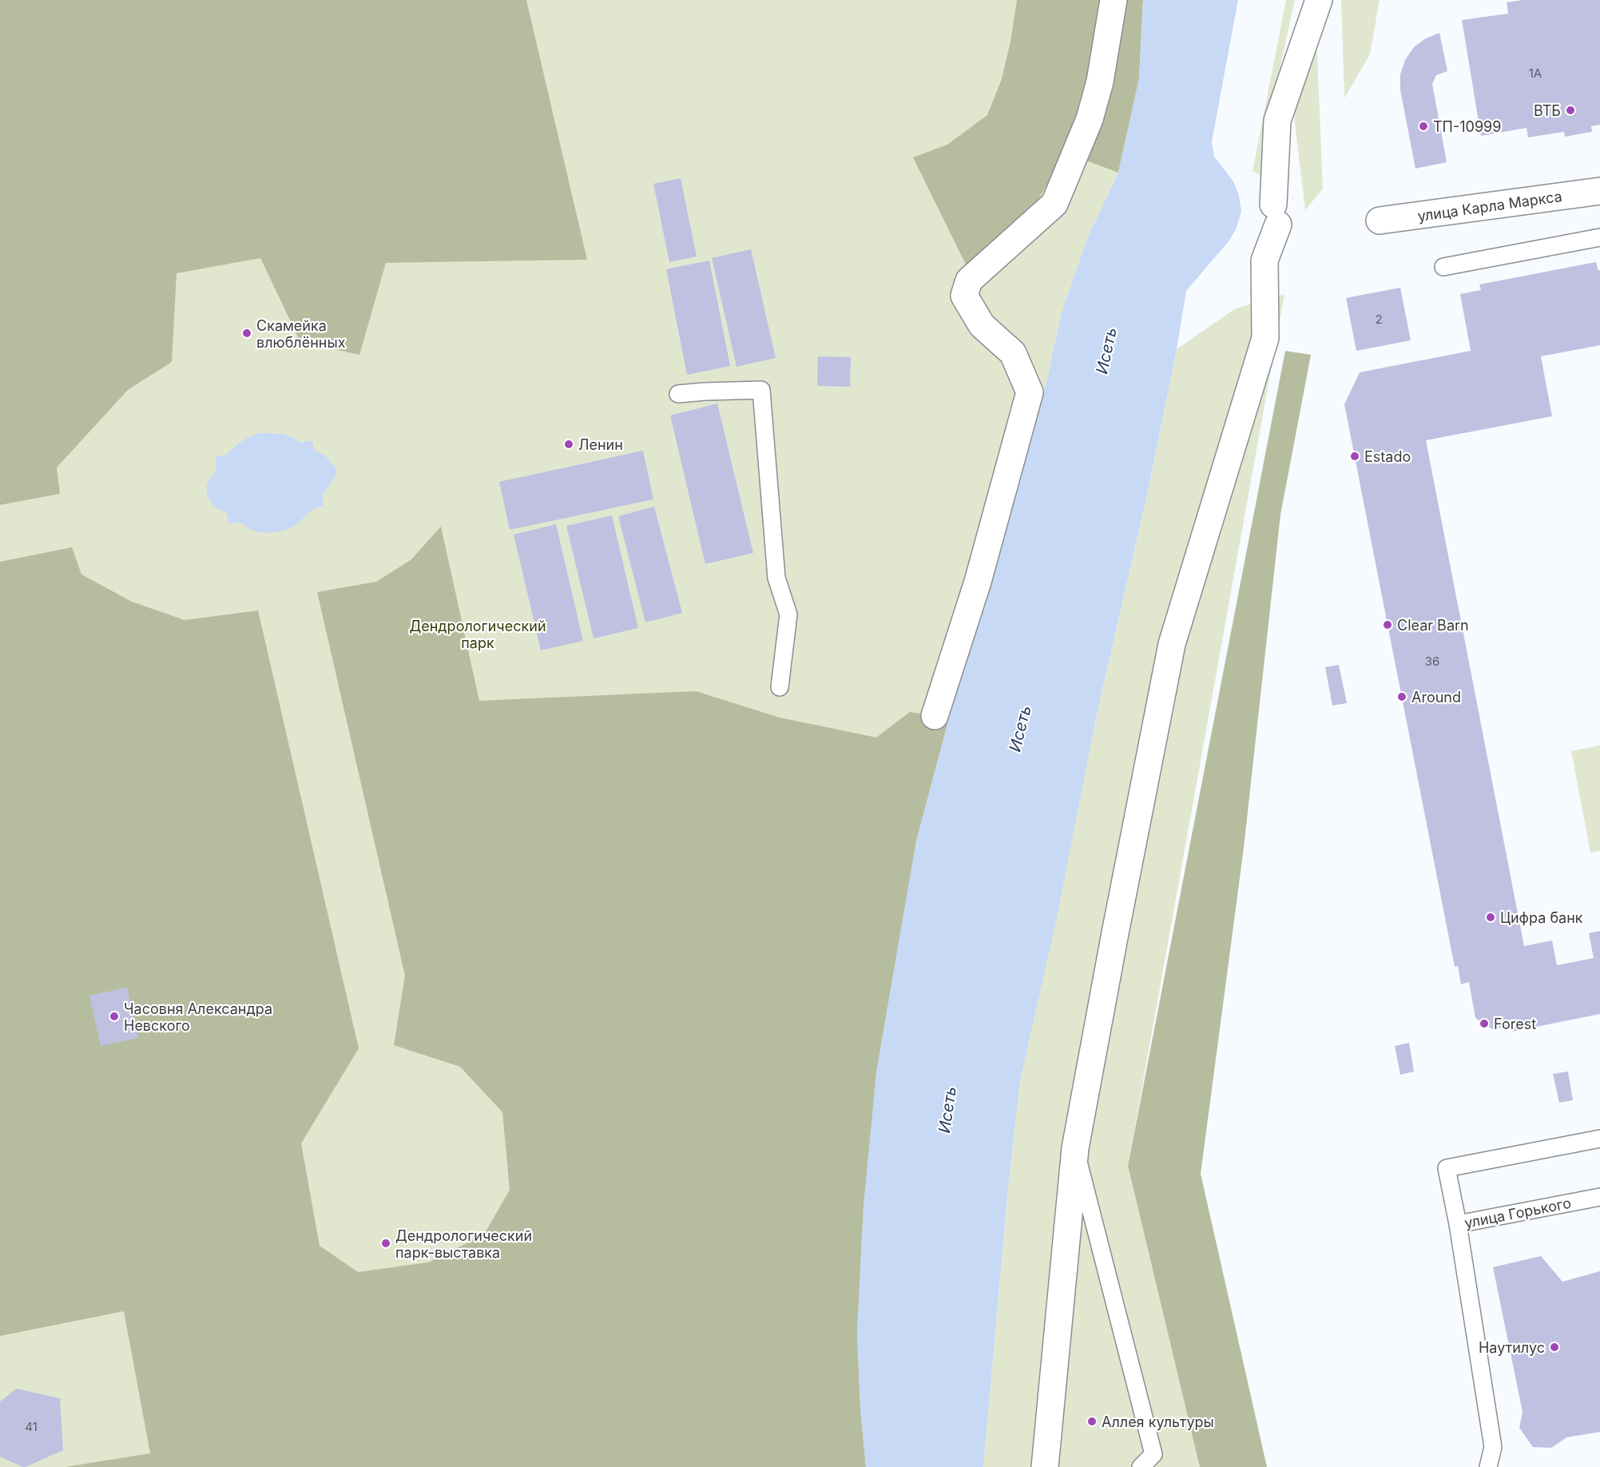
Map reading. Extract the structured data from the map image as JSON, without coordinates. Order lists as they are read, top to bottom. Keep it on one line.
{"streets":{"street":["улица Карла Маркса"],"lane":["улица Горького"]},"water":["Исеть"],"parks":["Дендрологический парк"],"places":["ВТБ","ТП-10999","Скамейка влюблённых","Ленин","Estado","Clear Barn","Around","Цифра банк","Часовня Александра Невского","Forest","Дендрологический парк-выставка","Наутилус","Аллея культуры"],"house_numbers":["1А","2","36","41"]}
